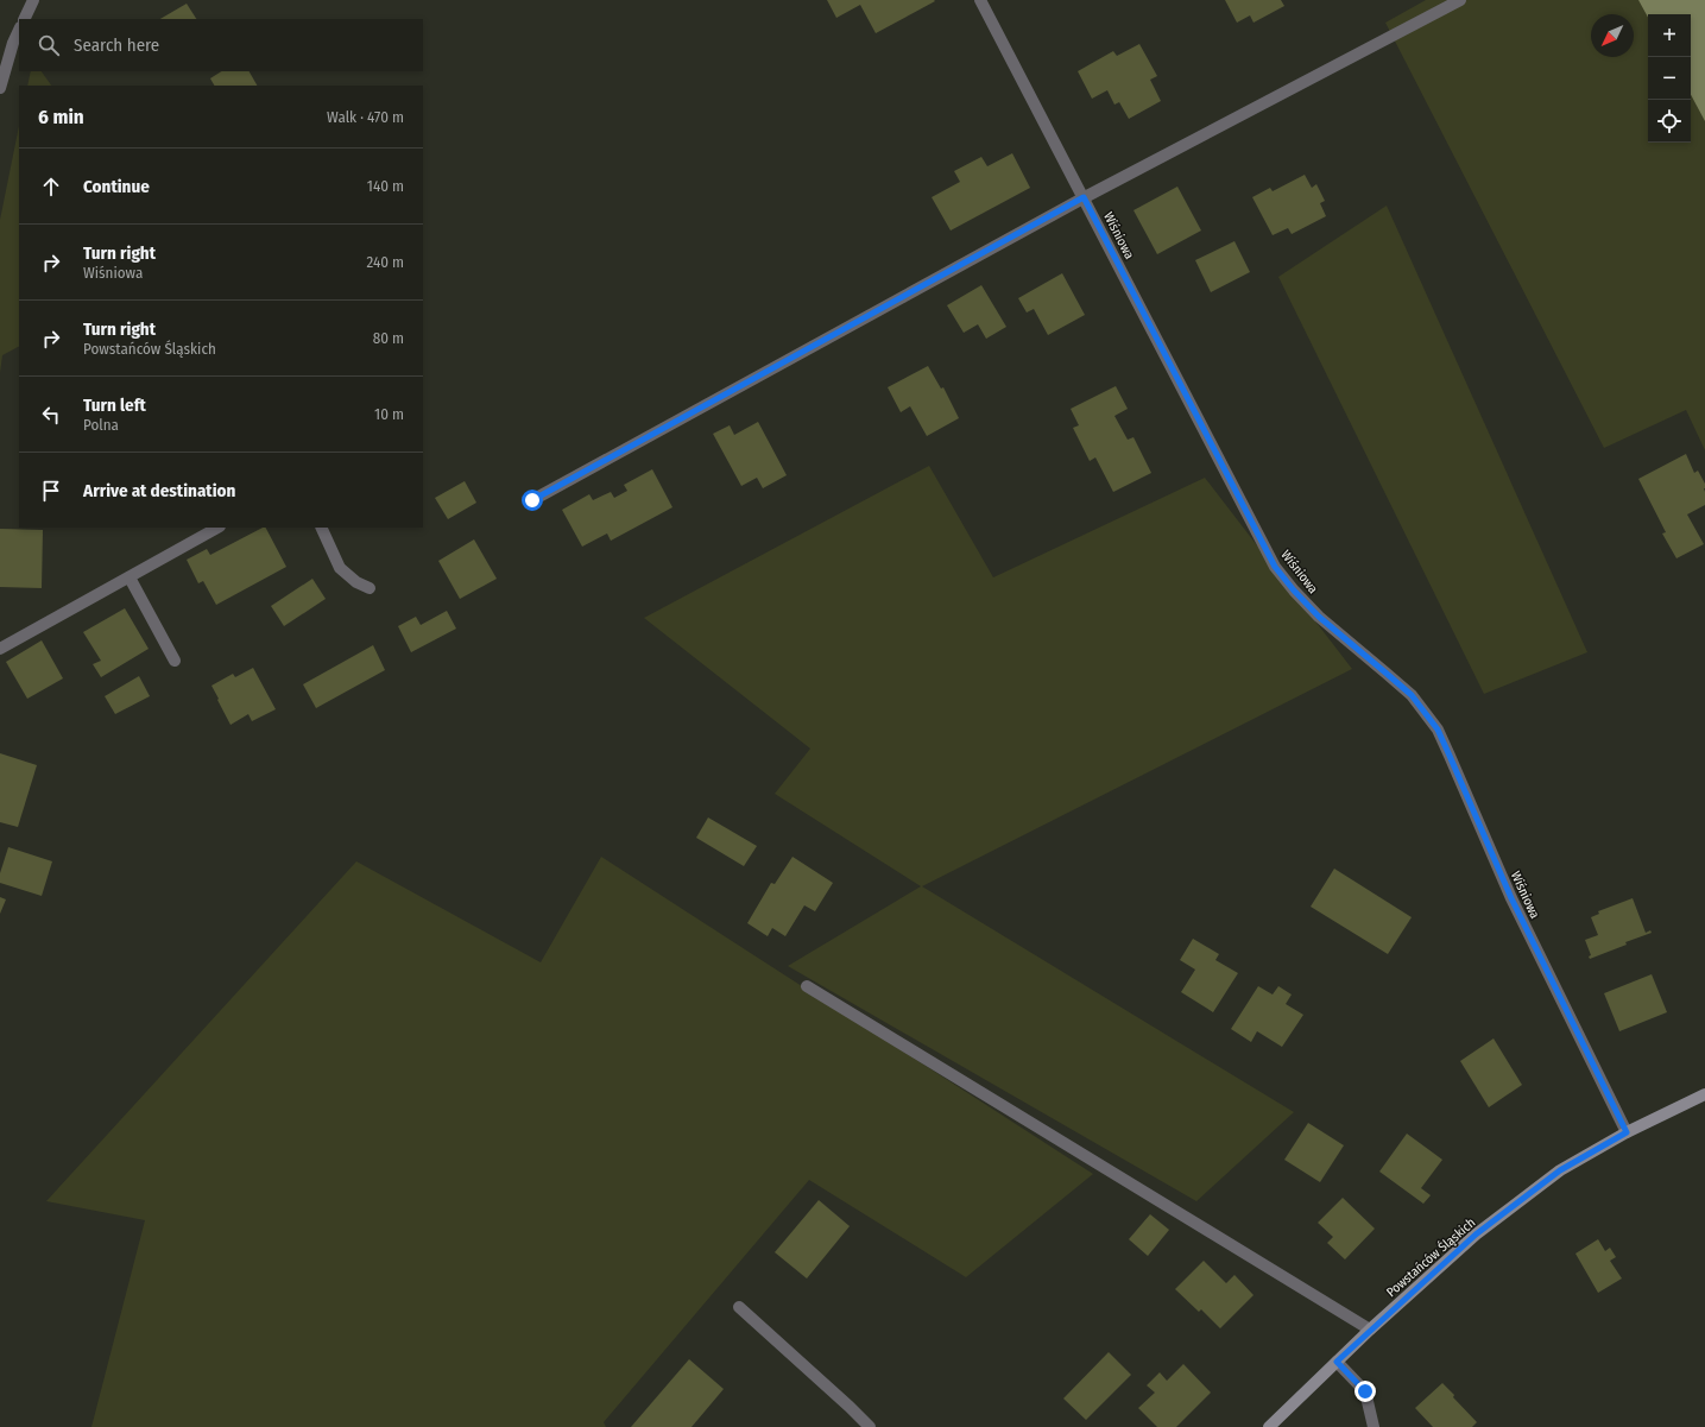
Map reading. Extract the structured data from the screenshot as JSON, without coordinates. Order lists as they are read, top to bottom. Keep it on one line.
{"streets":{"street":["Wiśniowa","Powstańców Śląskich"]},"crossings":[["Wiśniowa","Powstańców Śląskich"]],"north":"bottom left","page":{"map_buttons":["+","−"],"search":"Search here","heading":["6 min","Walk · 470 m"],"list":[["Continue","140 m"],["Turn right","Wiśniowa","240 m"],["Turn right","Powstańców Śląskich","80 m"],["Turn left","Polna","10 m"],"Arrive at destination"]}}
